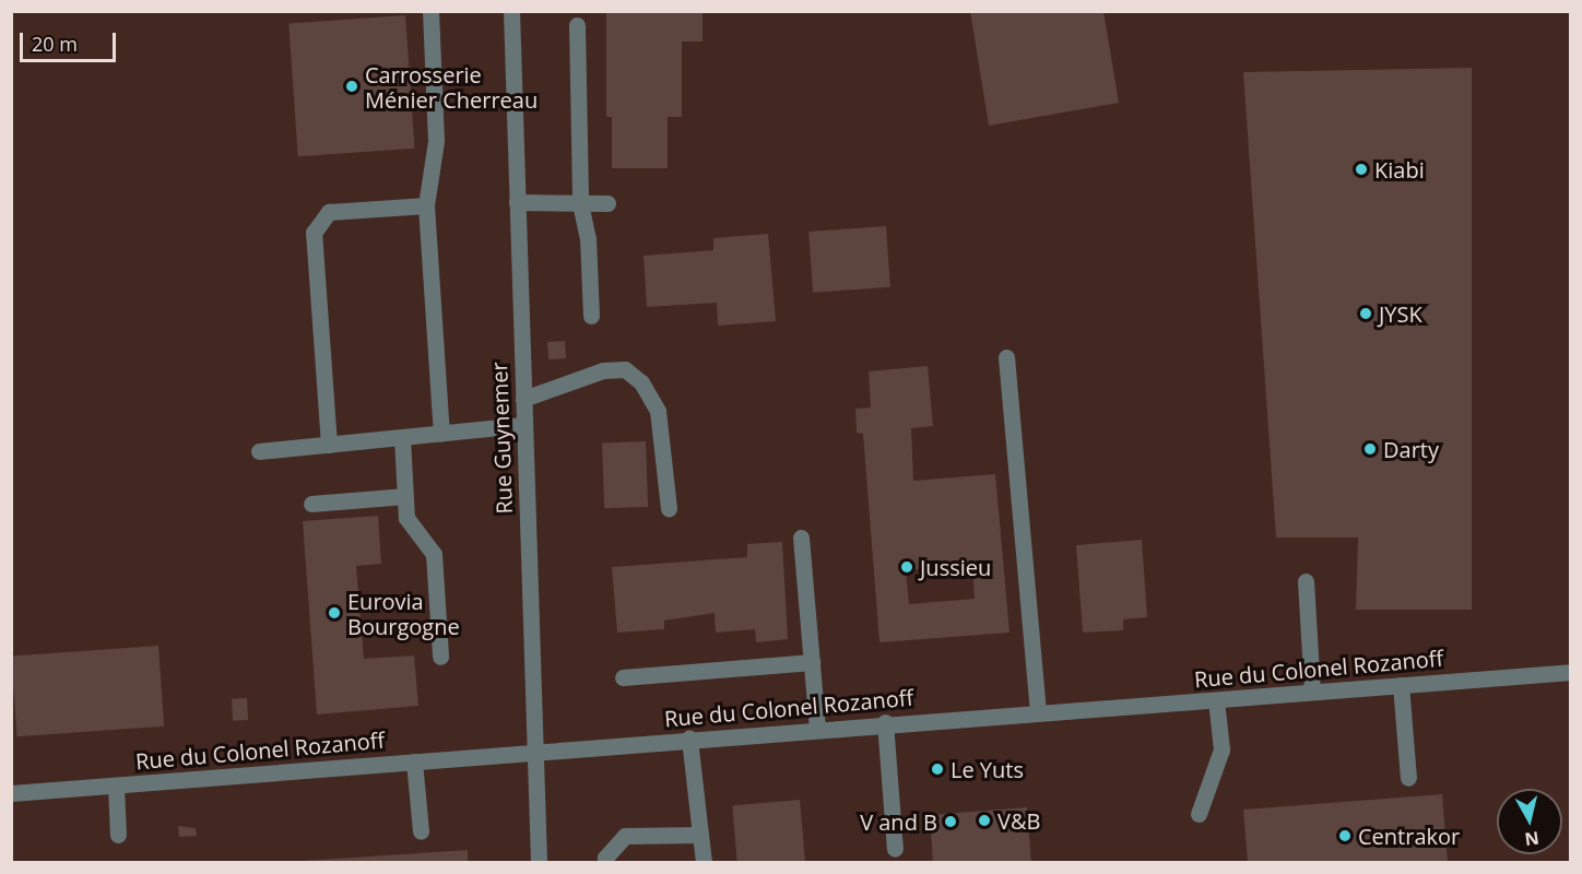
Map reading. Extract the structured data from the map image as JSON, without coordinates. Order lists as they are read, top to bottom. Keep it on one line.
{"streets":{"street":["Rue Guynemer","Rue du Colonel Rozanoff"]},"crossings":[["Rue Guynemer","Rue du Colonel Rozanoff"]],"places":["Carrosserie Ménier Cherreau","Kiabi","JYSK","Darty","Jussieu","Eurovia Bourgogne","Le Yuts","V&B","V and B","Centrakor"],"scale_bar":"20 m","north":"bottom"}
